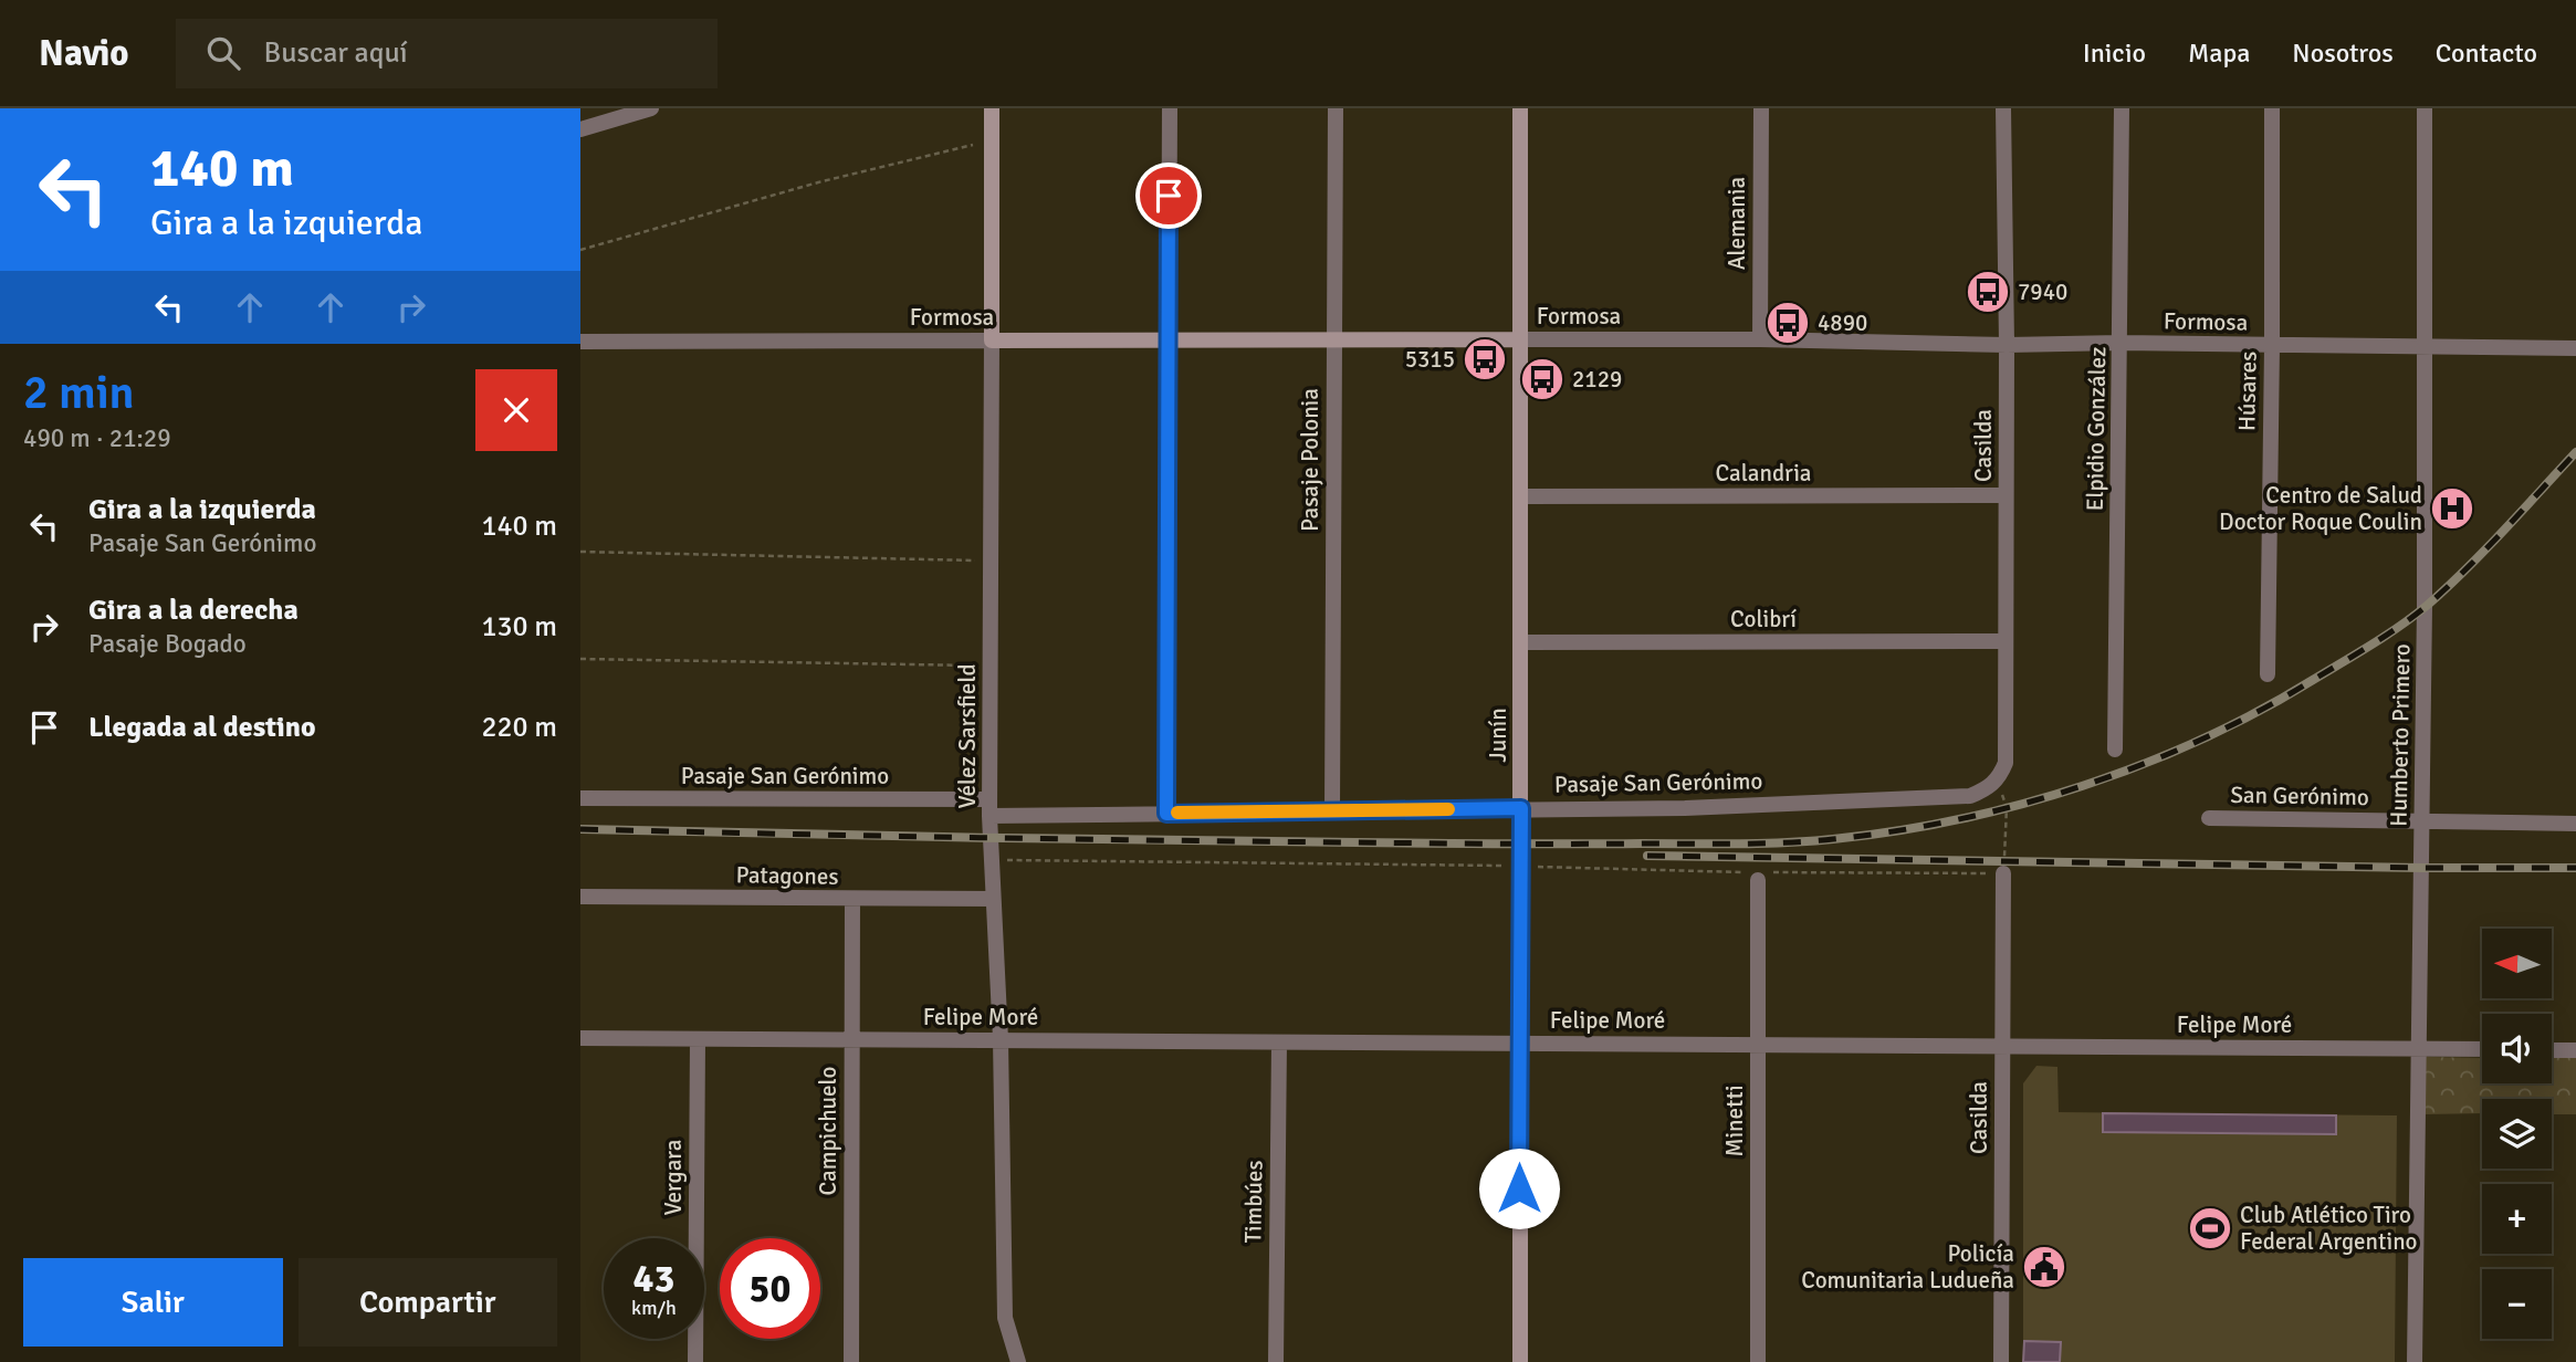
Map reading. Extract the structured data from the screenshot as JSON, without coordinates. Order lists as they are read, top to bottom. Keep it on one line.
{"streets":{"main road":["Formosa","Junín","Vélez Sarsfield"],"street":["Alemania","Húsares","Elpidio González","Casilda","Pasaje Polonia","Calandria","Colibrí","Humberto Primero","Pasaje San Gerónimo","San Gerónimo","Patagones","Felipe Moré","Minetti","Campichuelo","Vergara","Timbúes"]},"crossings":[["Alemania","Formosa"],["Formosa","Húsares"],["Formosa","Elpidio González"],["Formosa","Casilda"],["Formosa","Pasaje Polonia"],["Formosa","Junín"],["Formosa","Humberto Primero"],["Formosa","Vélez Sarsfield"],["Casilda","Calandria"],["Casilda","Colibrí"],["Casilda","Pasaje San Gerónimo"],["Casilda","Felipe Moré"],["Pasaje Polonia","Pasaje San Gerónimo"],["Calandria","Junín"],["Colibrí","Junín"],["Junín","Pasaje San Gerónimo"],["Junín","Felipe Moré"],["Humberto Primero","San Gerónimo"],["Humberto Primero","Felipe Moré"],["Vélez Sarsfield","Pasaje San Gerónimo"],["Vélez Sarsfield","Patagones"],["Vélez Sarsfield","Felipe Moré"],["Patagones","Campichuelo"],["Felipe Moré","Minetti"],["Felipe Moré","Campichuelo"],["Felipe Moré","Vergara"],["Felipe Moré","Timbúes"]],"places":{"bus stop":["7940","4890","5315","2129"],"hospital":["Centro de Salud Doctor Roque Coulin"],"sports":["Club Atlético Tiro Federal Argentino"],"public building":["Policía Comunitaria Ludueña"]},"north":"left","page":{"header":"Navio","search":"Buscar aquí","nav":["Inicio","Mapa","Nosotros","Contacto"],"turn":["140 m","Gira a la izquierda"],"heading":["2 min","490 m · 21:29"],"list":[{"name":"Gira a la izquierda","note":"Pasaje San Gerónimo","value":"140 m"},{"name":"Gira a la derecha","note":"Pasaje Bogado","value":"130 m"},{"name":"Llegada al destino","value":"220 m"}],"map_buttons":["+","−"],"speed":"43 km/h","limit":"50","buttons":["Salir","Compartir"]}}
